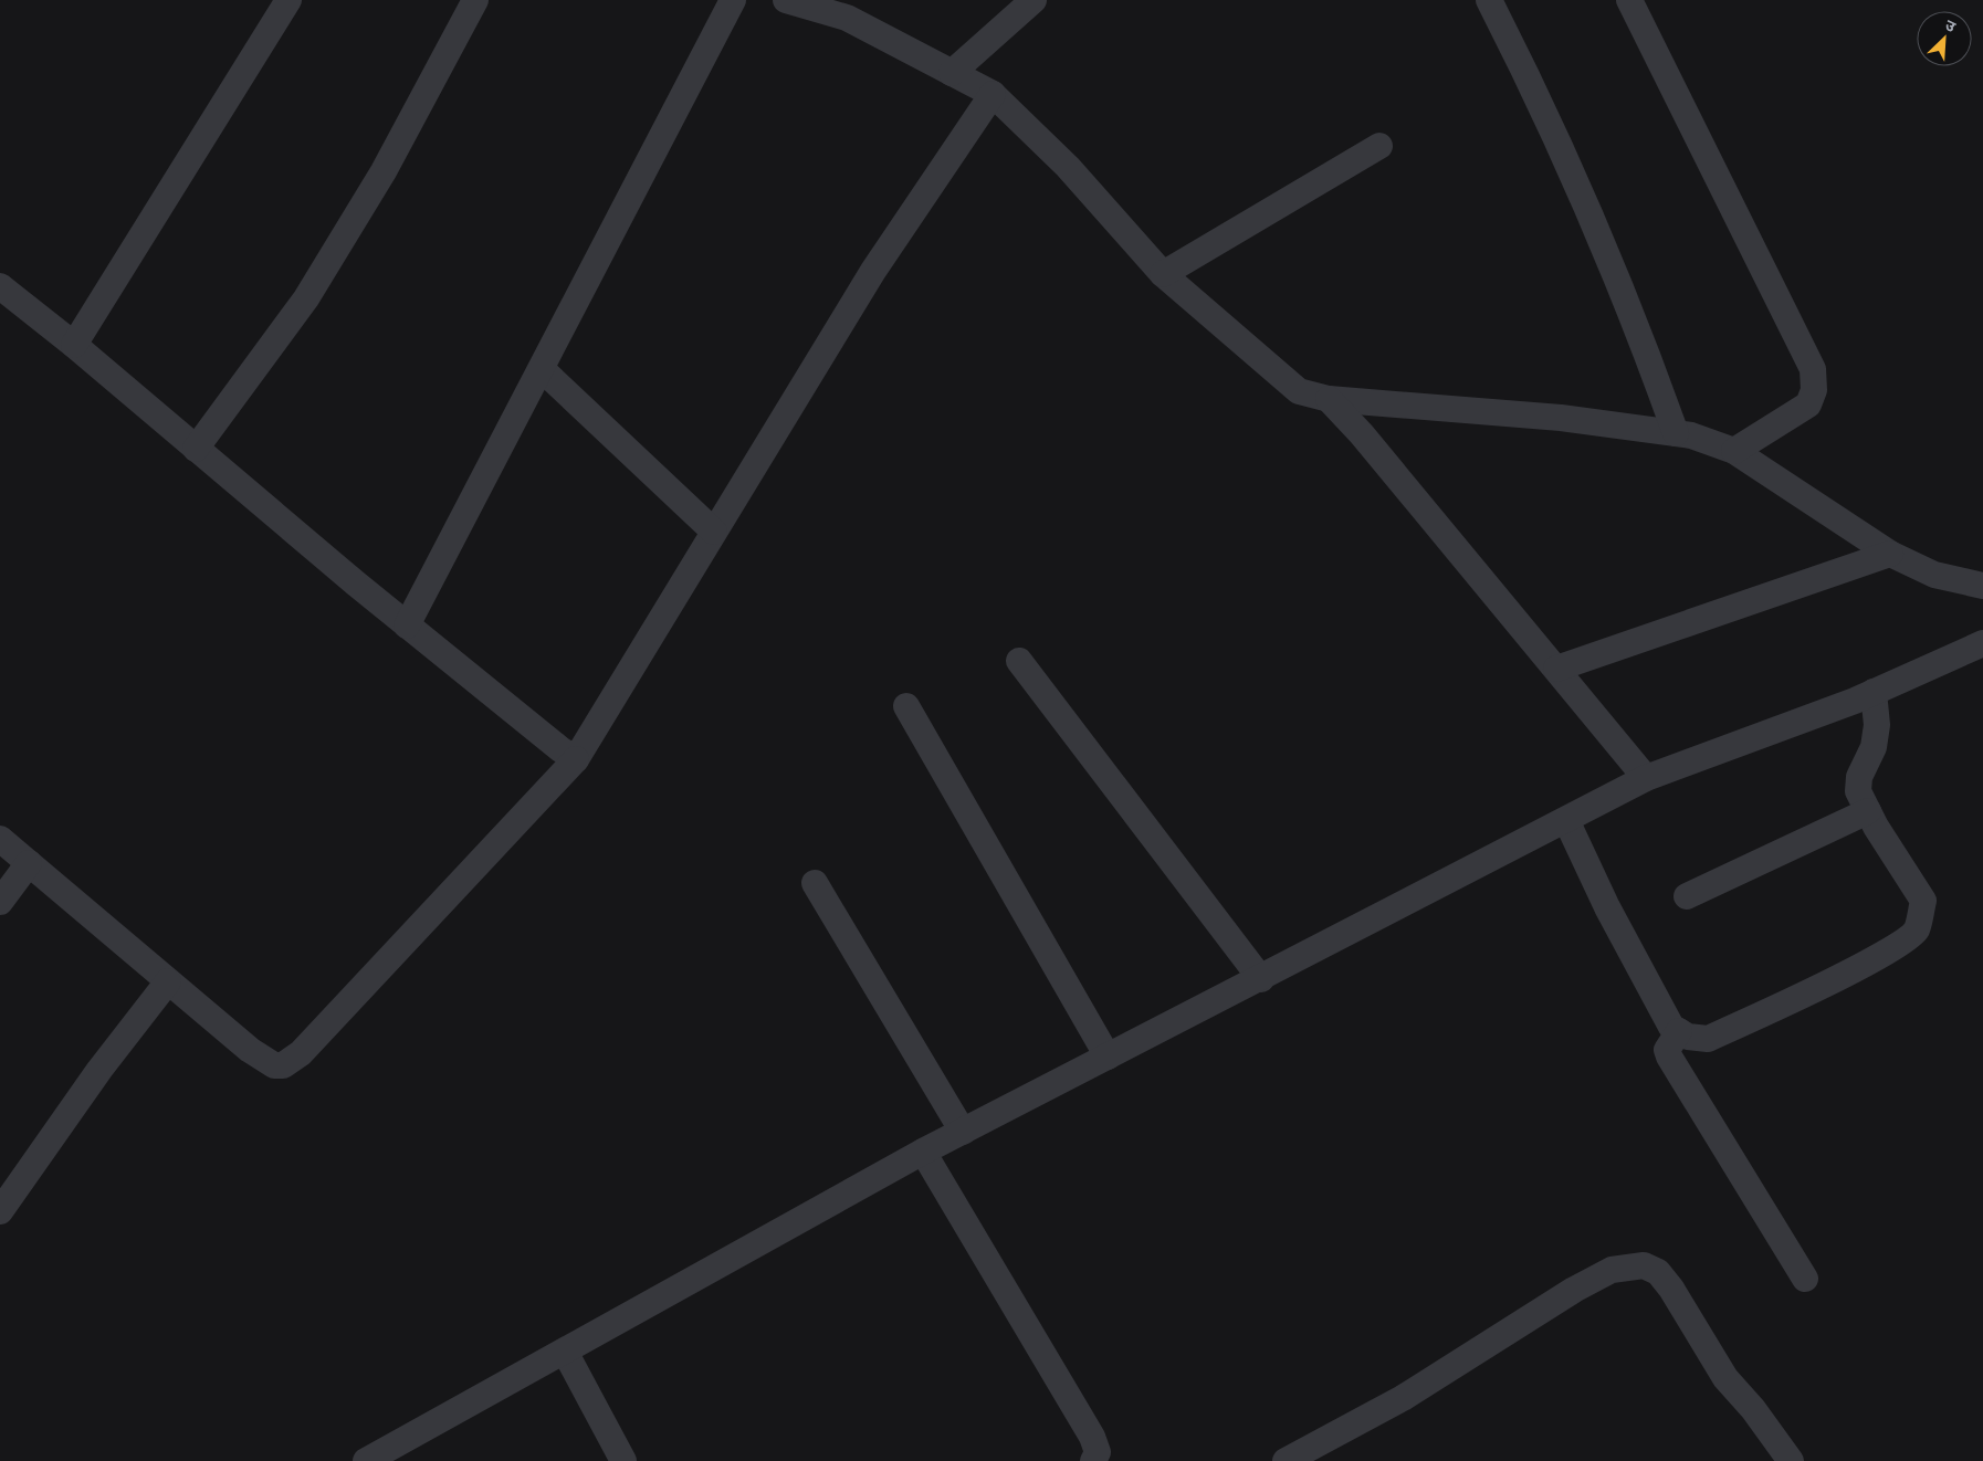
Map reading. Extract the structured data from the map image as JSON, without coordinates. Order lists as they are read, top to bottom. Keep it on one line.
{"north":"top right"}
